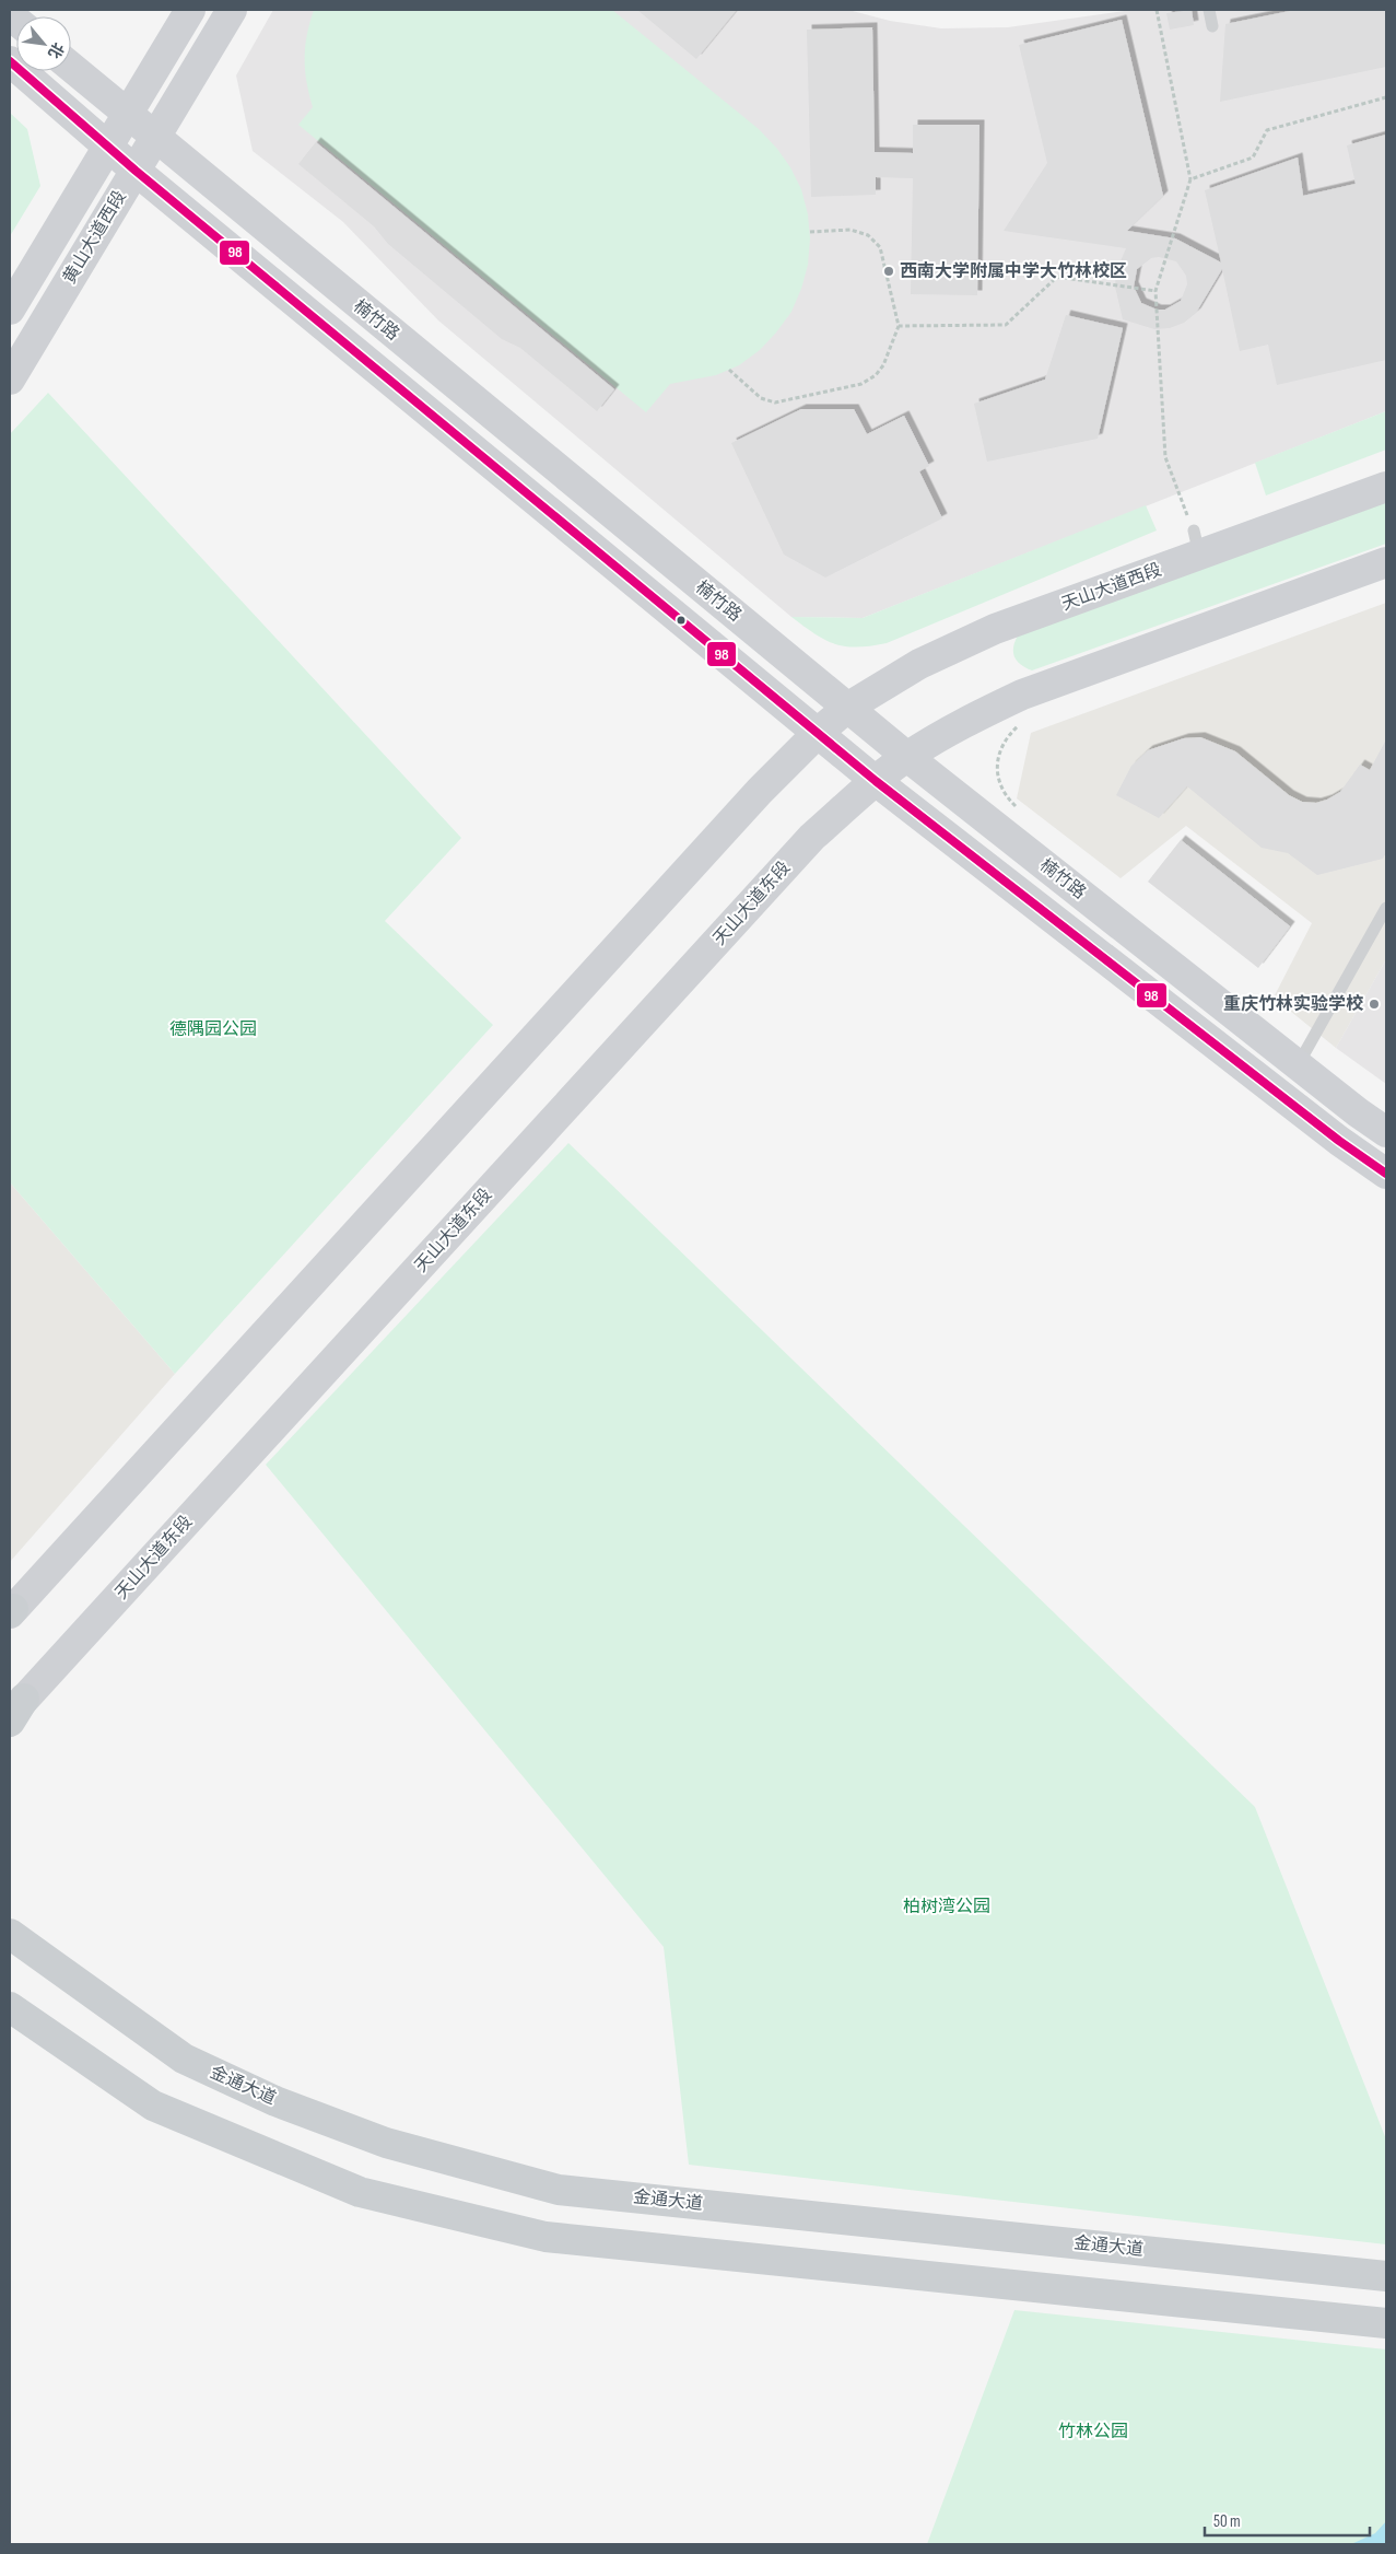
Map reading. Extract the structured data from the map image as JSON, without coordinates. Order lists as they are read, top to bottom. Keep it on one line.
{"streets":{"main road":["黄山大道西段","楠竹路","天山大道西段","天山大道东段","金通大道"]},"crossings":[["黄山大道西段","楠竹路"],["楠竹路","天山大道西段"],["楠竹路","天山大道东段"]],"parks":["德隅园公园","柏树湾公园","竹林公园"],"places":["西南大学附属中学大竹林校区","重庆竹林实验学校"],"lines":["transit line 98"],"scale_bar":"50 m","north":"bottom right"}
